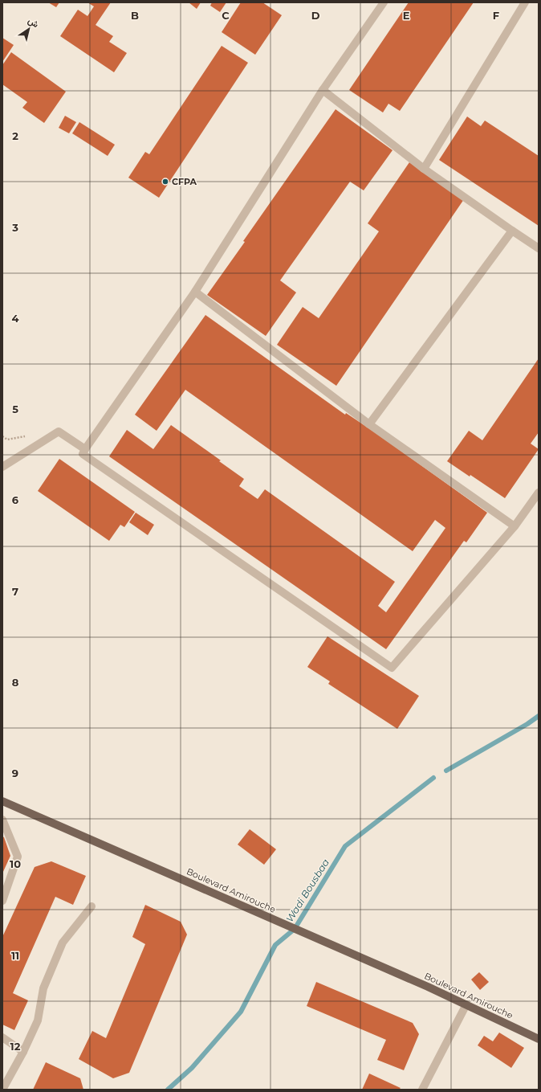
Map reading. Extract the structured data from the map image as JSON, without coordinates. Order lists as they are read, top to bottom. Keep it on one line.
{"streets":{"main road":["Boulevard Amirouche"]},"water":["Wadi Bousbaa"],"places":["CFPA"],"north":"top right","grid":{"columns":["B","C","D","E","F"],"rows":["2","3","4","5","6","7","8","9","10","11","12"]}}
